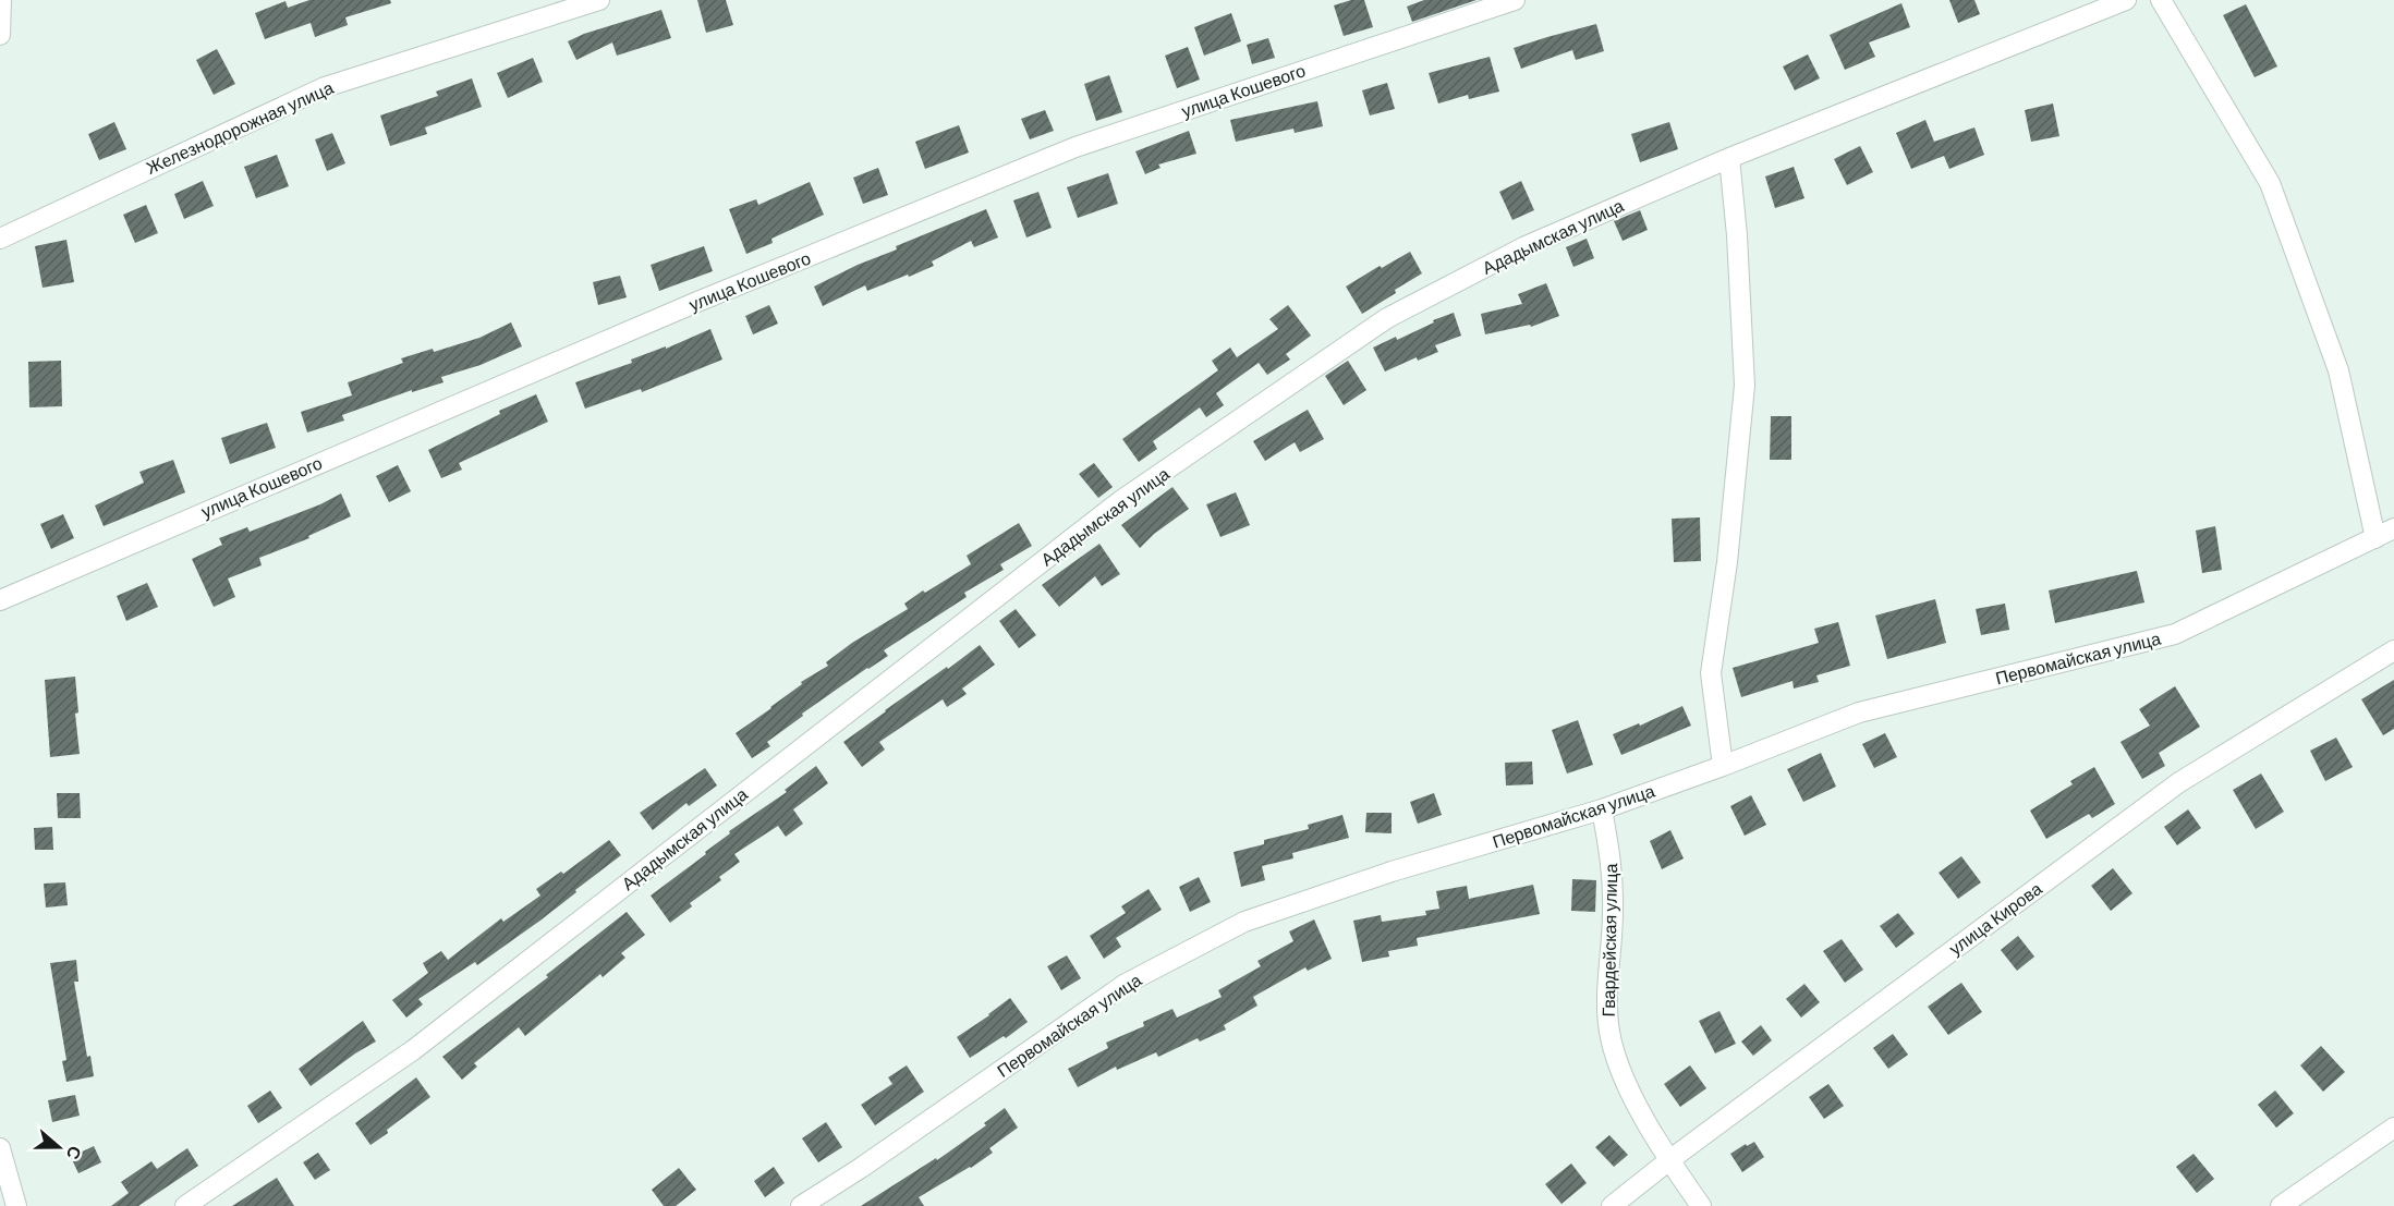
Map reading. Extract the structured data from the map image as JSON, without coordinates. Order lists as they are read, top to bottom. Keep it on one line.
{"streets":{"street":["улица Кошевого","Железнодорожная улица","Ададымская улица","Первомайская улица","улица Кирова","Гвардейская улица"]},"crossings":[["Первомайская улица","Гвардейская улица"],["улица Кирова","Гвардейская улица"]],"north":"right"}
